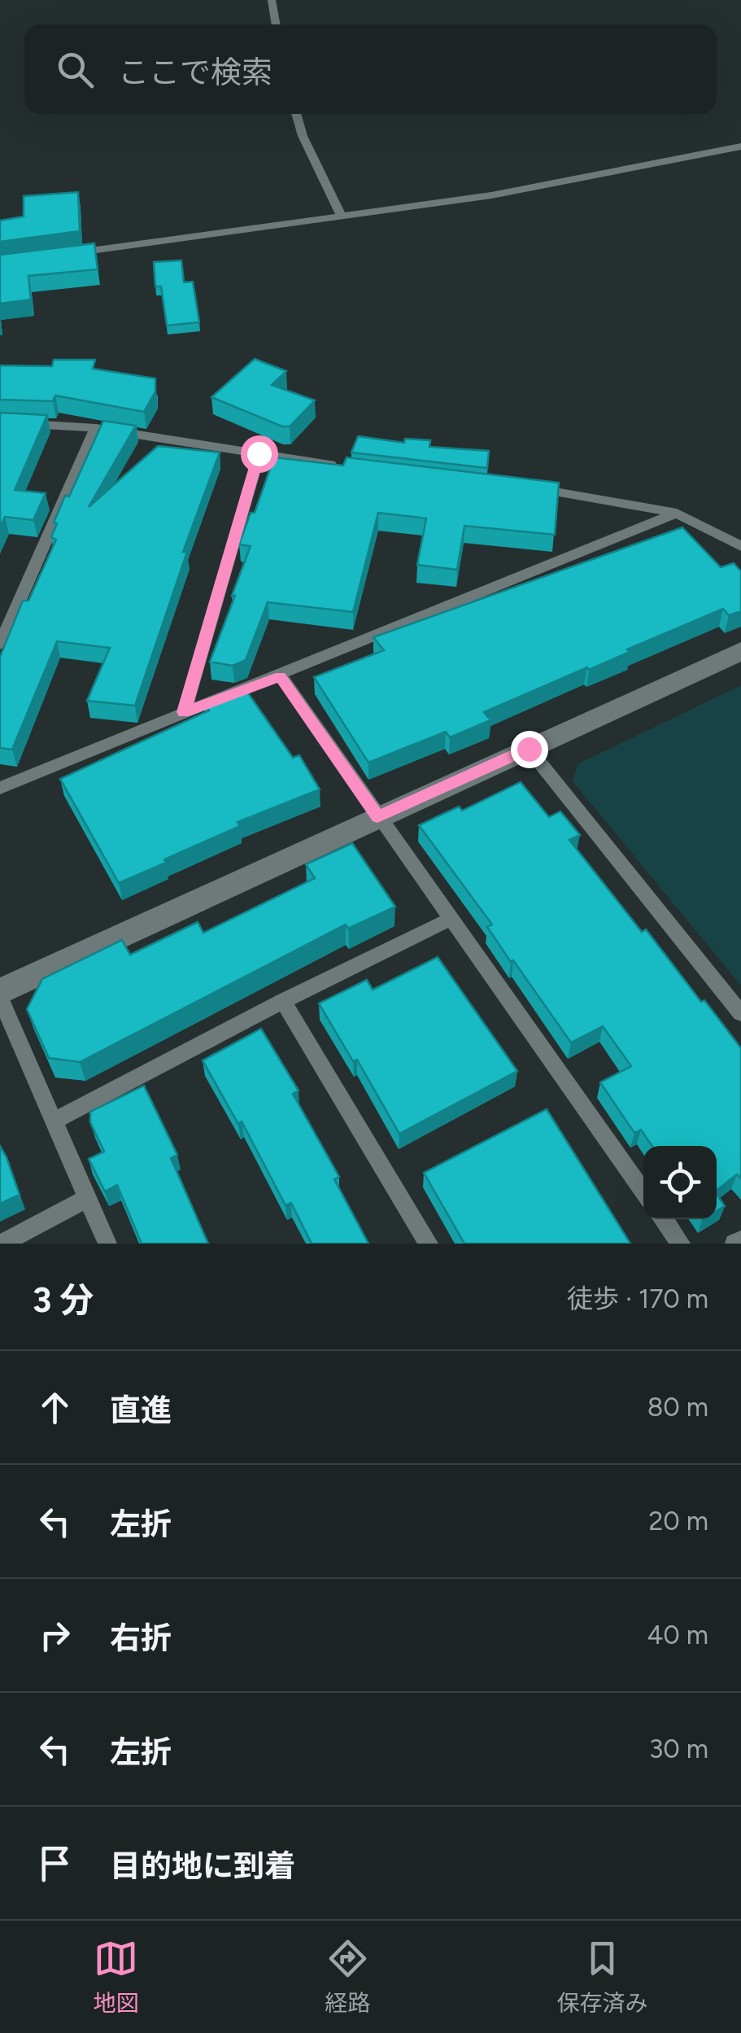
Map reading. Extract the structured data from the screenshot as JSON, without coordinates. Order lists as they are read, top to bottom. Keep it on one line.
{"page":{"search":"ここで検索","heading":["3 分","徒歩 · 170 m"],"list":[["直進","80 m"],["左折","20 m"],["右折","40 m"],["左折","30 m"],"目的地に到着"],"nav":["地図","経路","保存済み"]}}
